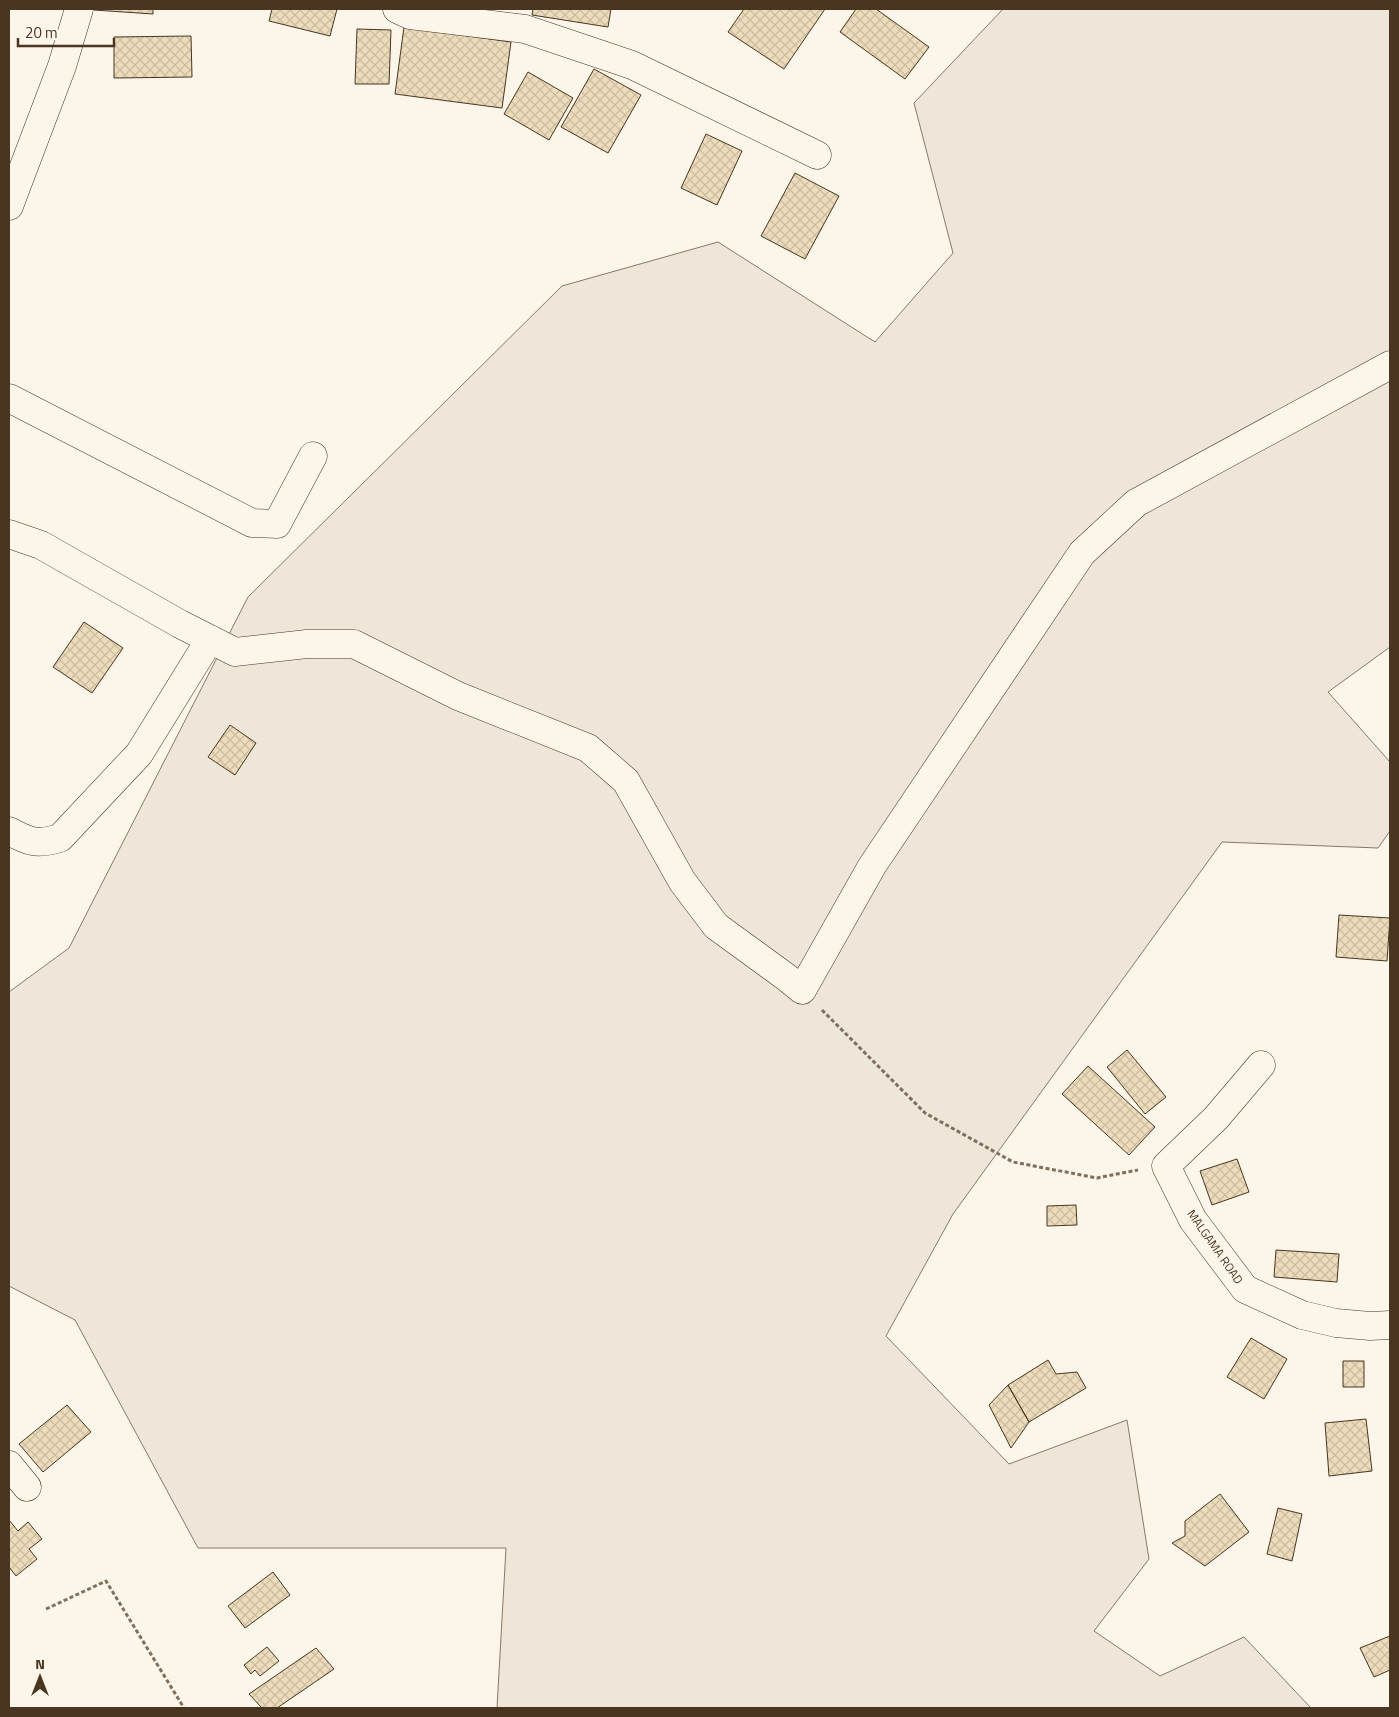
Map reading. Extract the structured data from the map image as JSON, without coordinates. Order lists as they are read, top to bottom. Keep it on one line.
{"streets":{"street":["MALGAMA ROAD"]},"scale_bar":"20 m","north":"top"}
